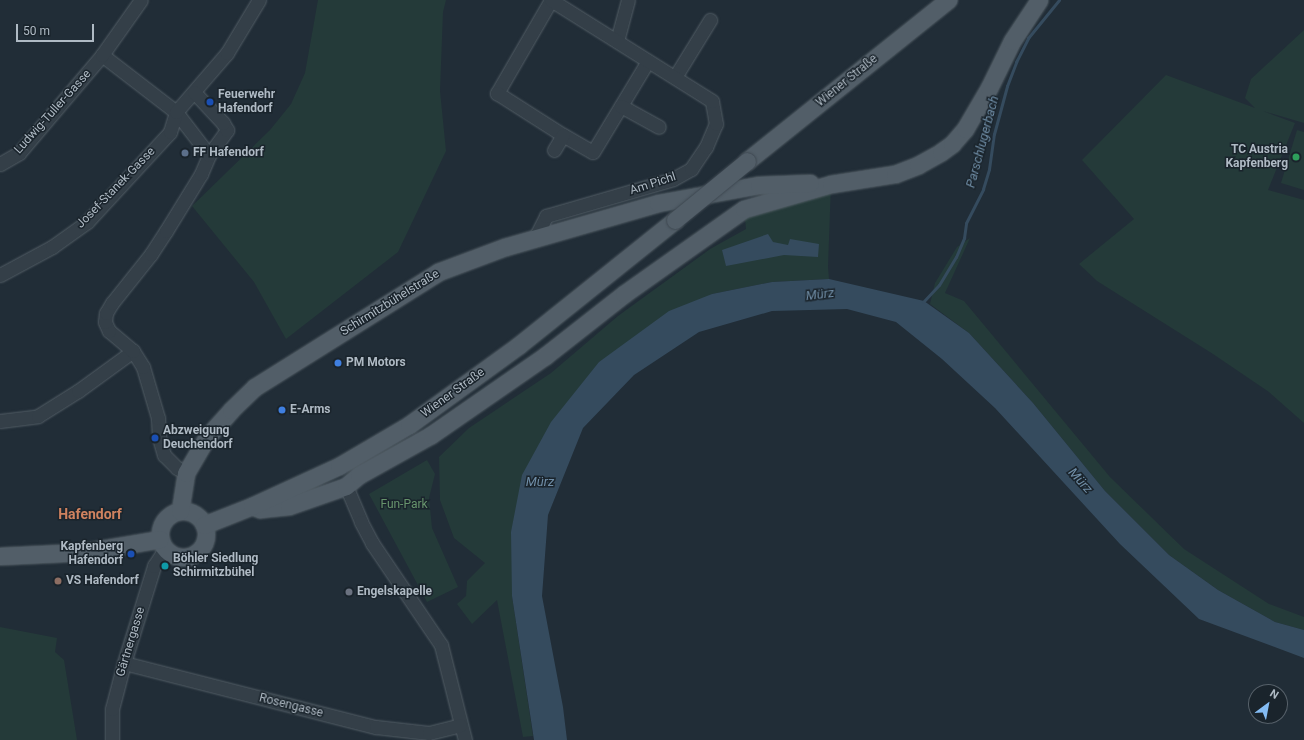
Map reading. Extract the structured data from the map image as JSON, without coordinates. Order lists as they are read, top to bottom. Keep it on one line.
{"streets":{"main road":["Wiener Straße","Schirmitzbühelstraße"],"street":["Ludwig-Tuller-Gasse","Am Pichl","Josef-Stanek-Gasse","Gärtnergasse","Rosengasse"]},"crossings":[["Wiener Straße","Gärtnergasse"],["Am Pichl","Schirmitzbühelstraße"],["Gärtnergasse","Rosengasse"]],"districts":["Hafendorf"],"water":["Parschlugerbach","Mürz"],"parks":["Fun-Park"],"places":["Feuerwehr Hafendorf","FF Hafendorf","TC Austria Kapfenberg","PM Motors","E-Arms","Abzweigung Deuchendorf","Kapfenberg Hafendorf","Böhler Siedlung Schirmitzbühel","VS Hafendorf","Engelskapelle"],"scale_bar":"50 m","north":"top right"}
